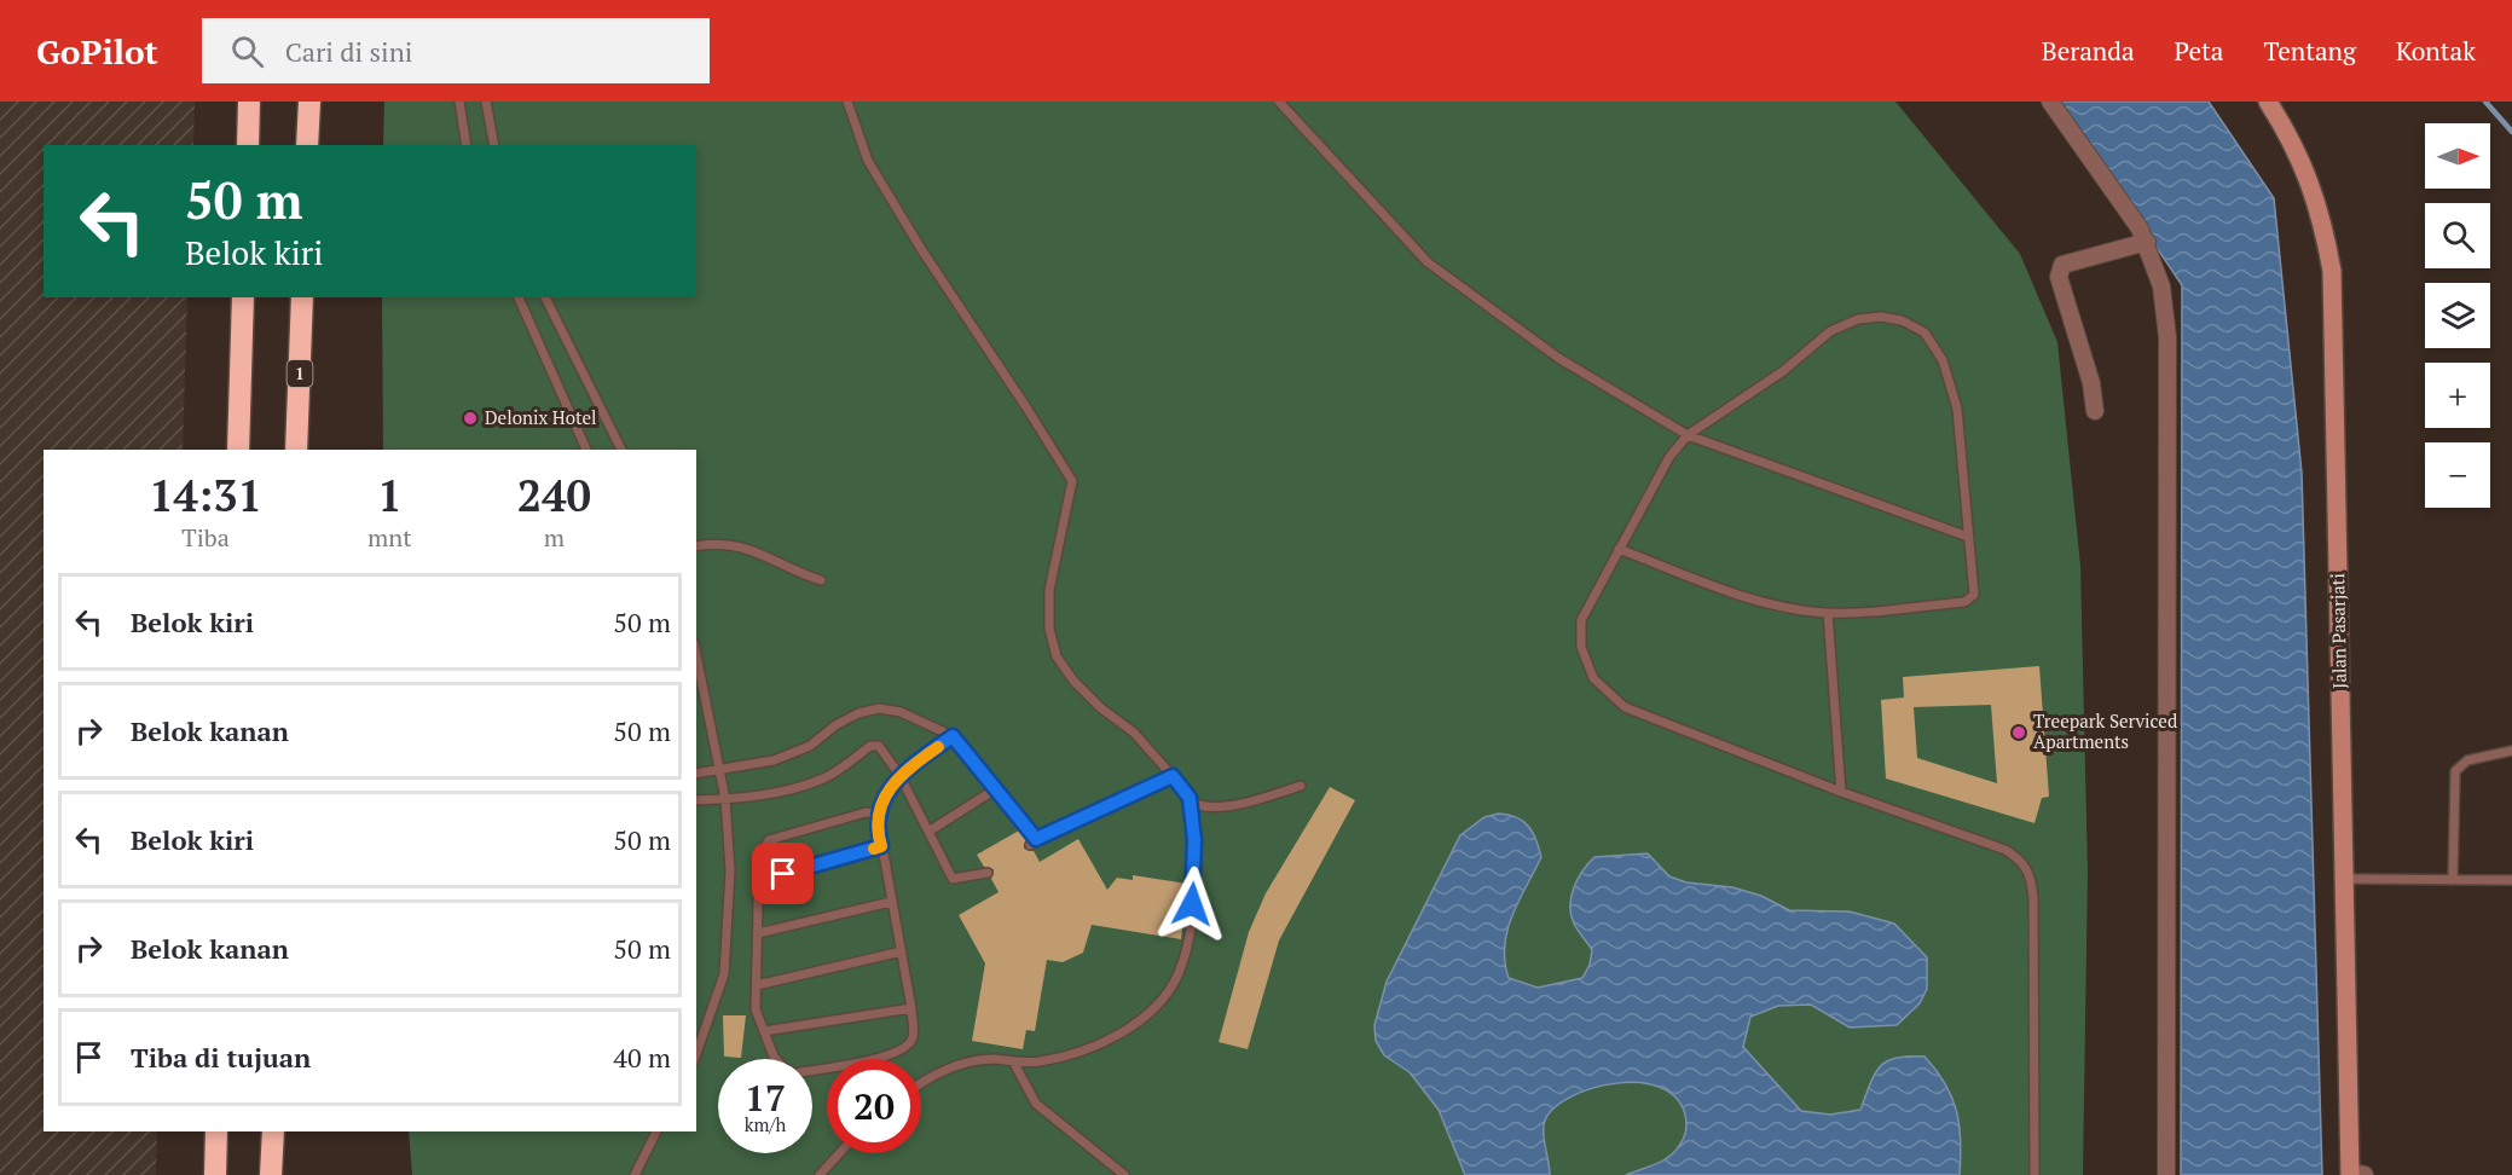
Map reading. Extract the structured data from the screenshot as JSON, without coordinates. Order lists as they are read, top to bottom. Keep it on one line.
{"streets":{"highway":["1"],"main road":["Jalan Pasarjati"]},"places":["Delonix Hotel","Treepark Serviced Apartments"],"north":"right","page":{"header":"GoPilot","search":"Cari di sini","nav":["Beranda","Peta","Tentang","Kontak"],"map_buttons":["+","−"],"turn":["50 m","Belok kiri"],"eta":["14:31","Tiba","1","mnt","240","m"],"list":[{"name":"Belok kiri","value":"50 m"},{"name":"Belok kanan","value":"50 m"},{"name":"Belok kiri","value":"50 m"},{"name":"Belok kanan","value":"50 m"},{"name":"Tiba di tujuan","value":"40 m"}],"speed":"17 km/h","limit":"20"}}
